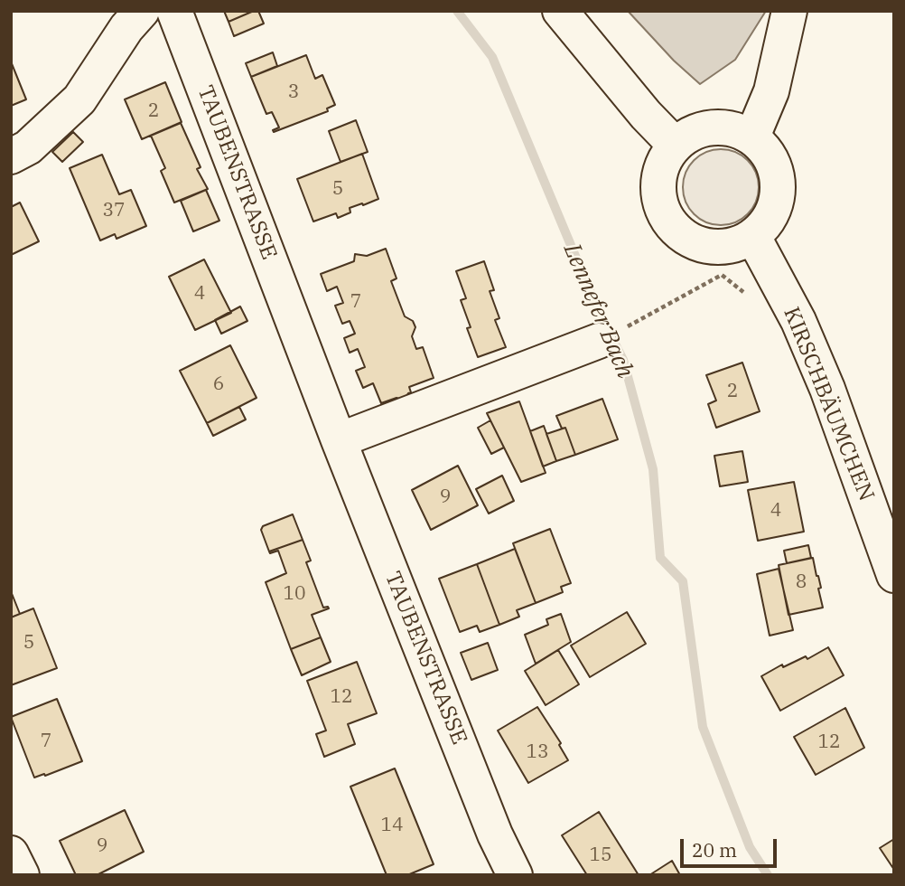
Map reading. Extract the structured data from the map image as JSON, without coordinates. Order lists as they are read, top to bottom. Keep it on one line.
{"streets":{"street":["TAUBENSTRASSE","KIRSCHBÄUMCHEN"]},"water":["Lennefer Bach"],"house_numbers":["3","2","5","37","4","7","6","2","9","4","8","10","5","12","7","12","13","14","9","15"],"scale_bar":"20 m"}
